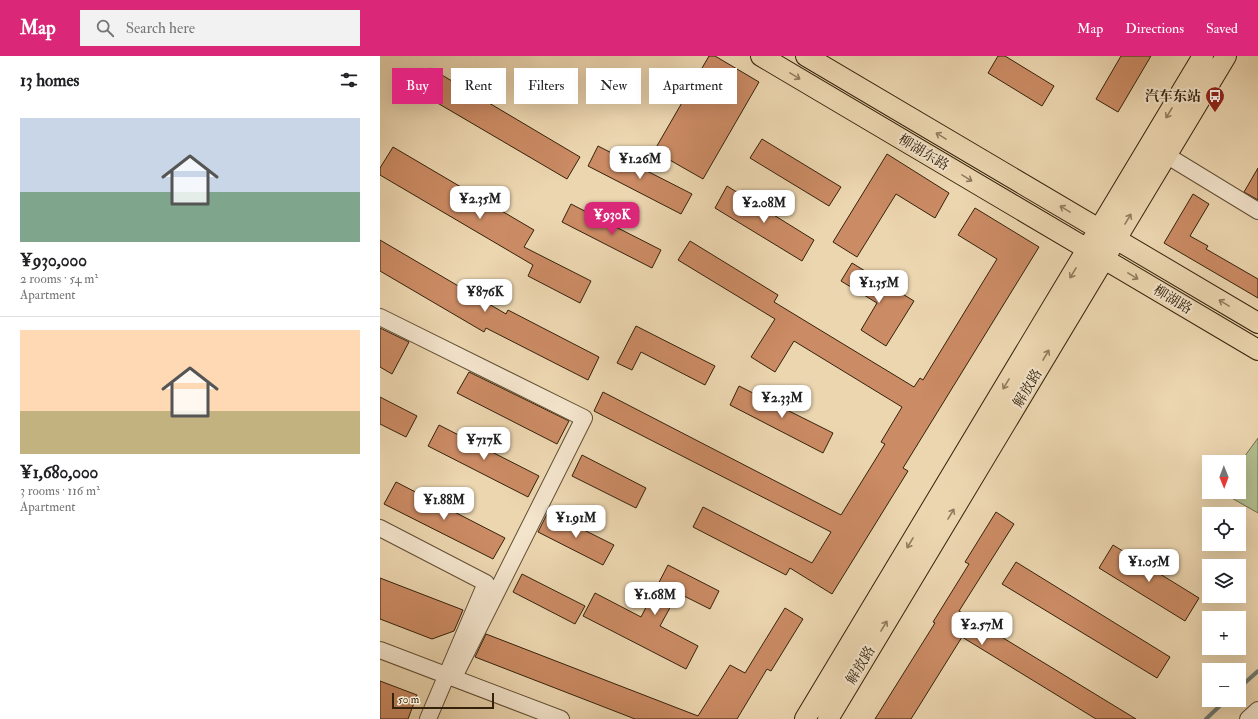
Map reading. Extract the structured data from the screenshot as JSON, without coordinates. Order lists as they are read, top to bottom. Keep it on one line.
{"streets":{"main road":["柳湖东路","柳湖路","解放路"]},"crossings":[["柳湖东路","柳湖路"],["柳湖东路","解放路"],["柳湖路","解放路"]],"places":{"bus stop":["汽车东站"]},"scale_bar":"50 m","north":"bottom","page":{"header":"Map","search":"Search here","nav":["Map","Directions","Saved"],"heading":"13 homes","chip":["Buy","Rent","Filters","New","Apartment"],"list":[{"name":"¥930,000","note":"2 rooms · 54 m² · Apartment"},{"name":"¥1,680,000","note":"3 rooms · 116 m² · Apartment"}],"price":["¥1.26M","¥2.35M","¥2.08M","¥930K","¥1.35M","¥876K","¥2.33M","¥717K","¥1.88M","¥1.91M","¥1.05M","¥1.68M","¥2.57M"],"map_buttons":["+","−"],"scale":"50 m"}}
